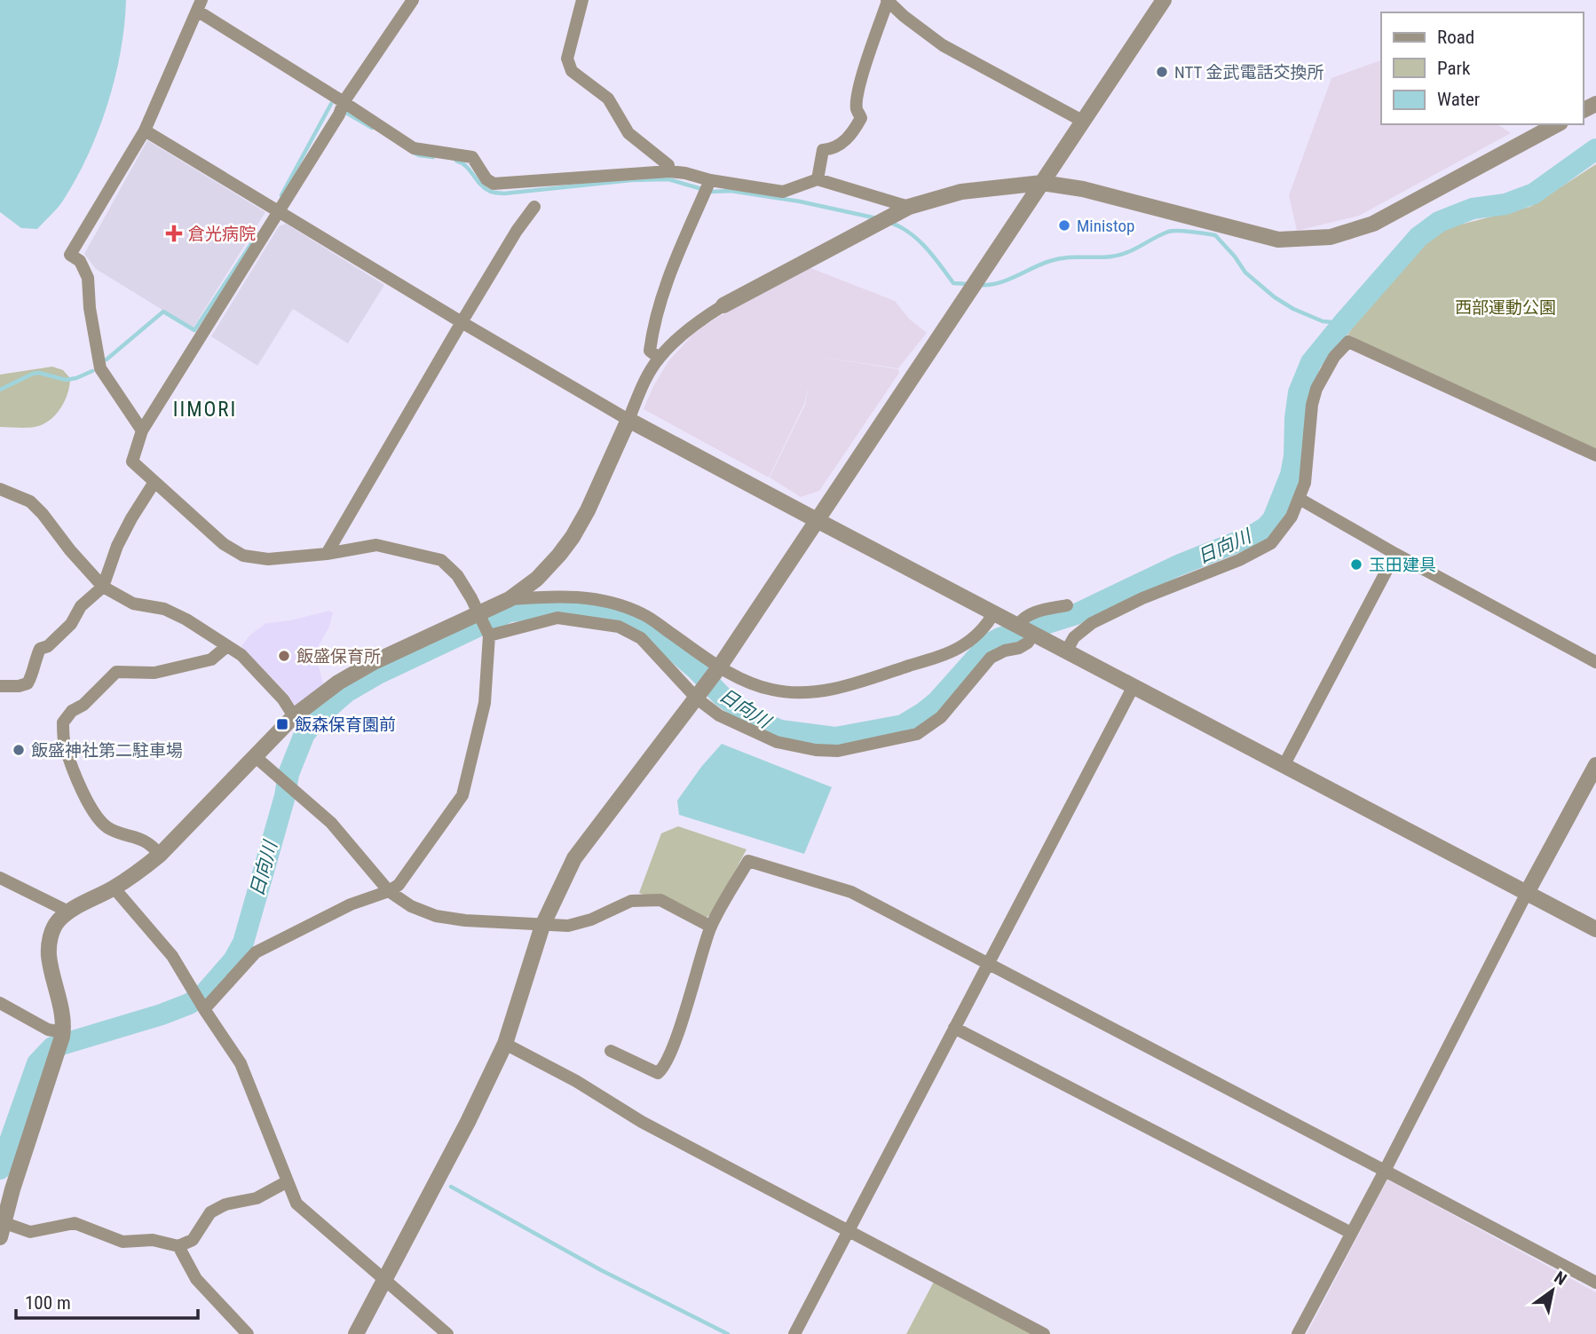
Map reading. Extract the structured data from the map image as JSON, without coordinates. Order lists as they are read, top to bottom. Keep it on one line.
{"districts":["IIMORI"],"water":["日向川"],"parks":["西部運動公園"],"places":{"other":["NTT 金武電話交換所","Ministop","玉田建具","飯盛保育所","飯盛神社第二駐車場"],"health":["倉光病院"],"transit":["飯森保育園前"]},"legend":["Road","Park","Water"],"scale_bar":"100 m","north":"top right"}
